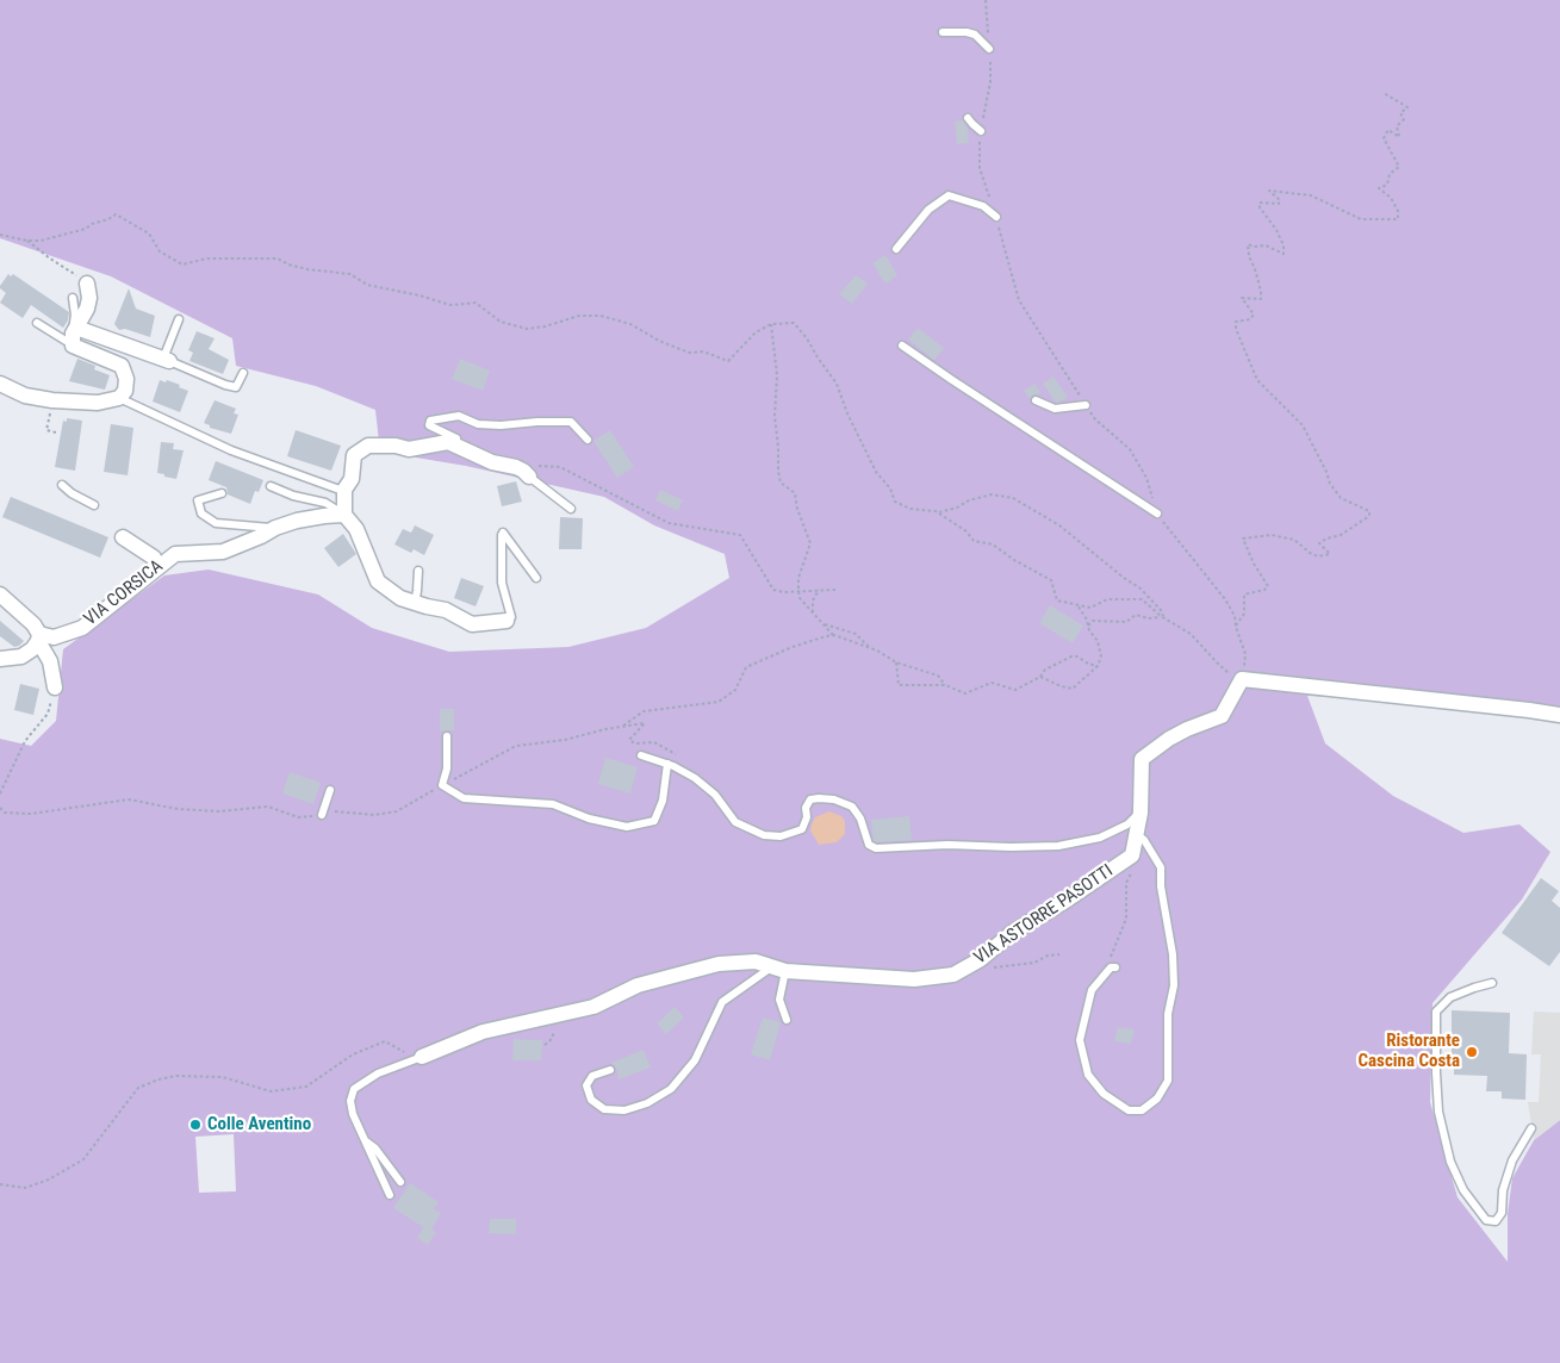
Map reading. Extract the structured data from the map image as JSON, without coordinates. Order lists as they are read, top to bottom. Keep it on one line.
{"streets":{"street":["VIA CORSICA","VIA ASTORRE PASOTTI"]},"places":["Ristorante Cascina Costa","Colle Aventino"]}
